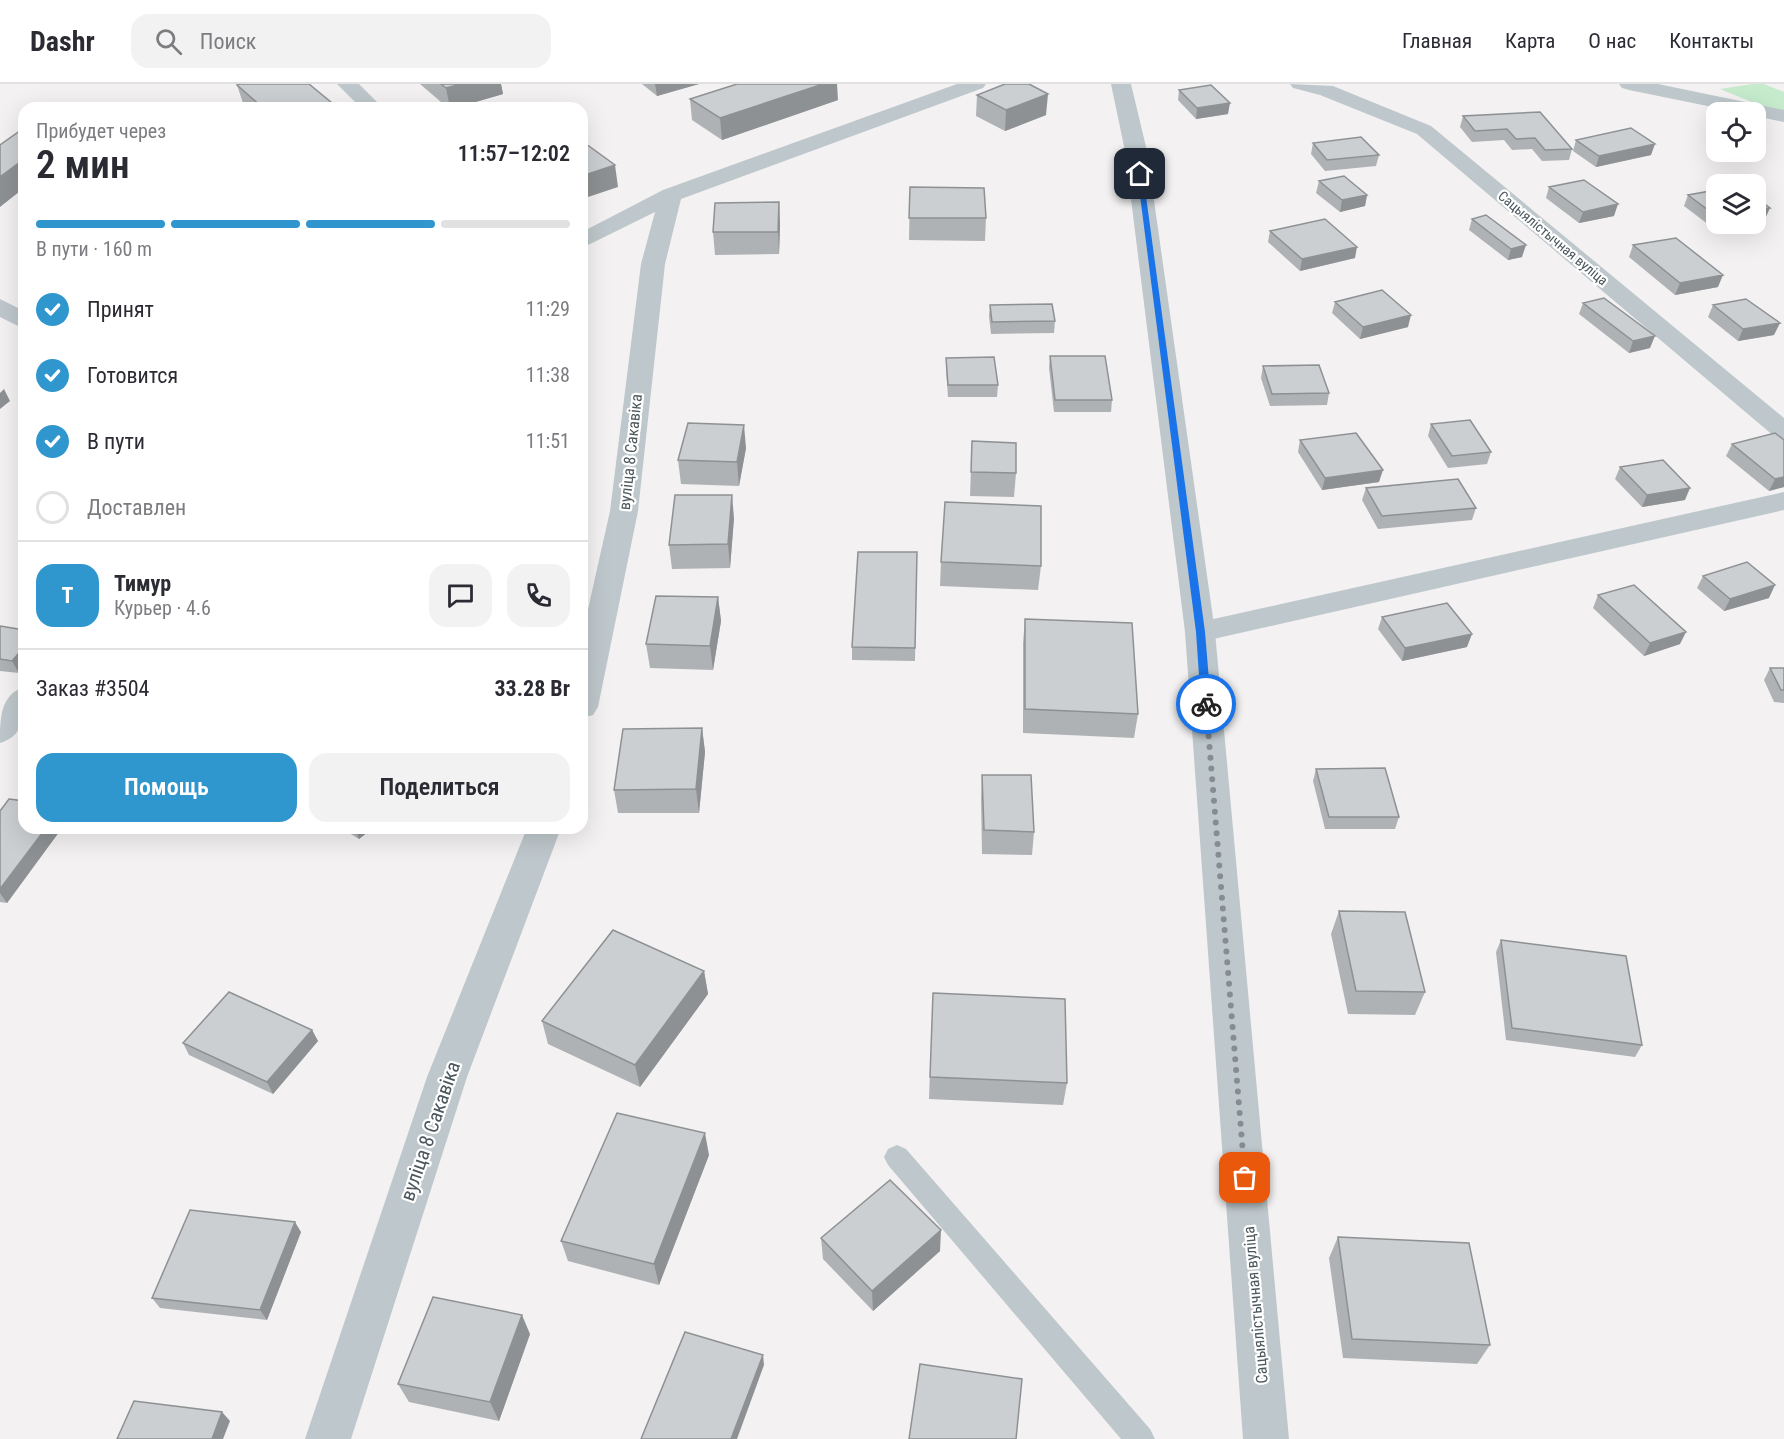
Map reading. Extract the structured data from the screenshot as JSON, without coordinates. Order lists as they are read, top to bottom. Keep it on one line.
{"streets":{"street":["Сацыялістычная вуліца","вуліца 8 Сакавіка"]},"page":{"header":"Dashr","search":"Поиск","nav":["Главная","Карта","О нас","Контакты"],"heading":["2 мин","Прибудет через","11:57–12:02"],"panel":["Тимур","Курьер · 4.6","Заказ #3504","33.28 Br"],"bar":"В пути · 160 m","list":[["Принят","11:29"],["Готовится","11:38"],["В пути","11:51"],"Доставлен"],"round":"Т","buttons":["Помощь","Поделиться"]}}
